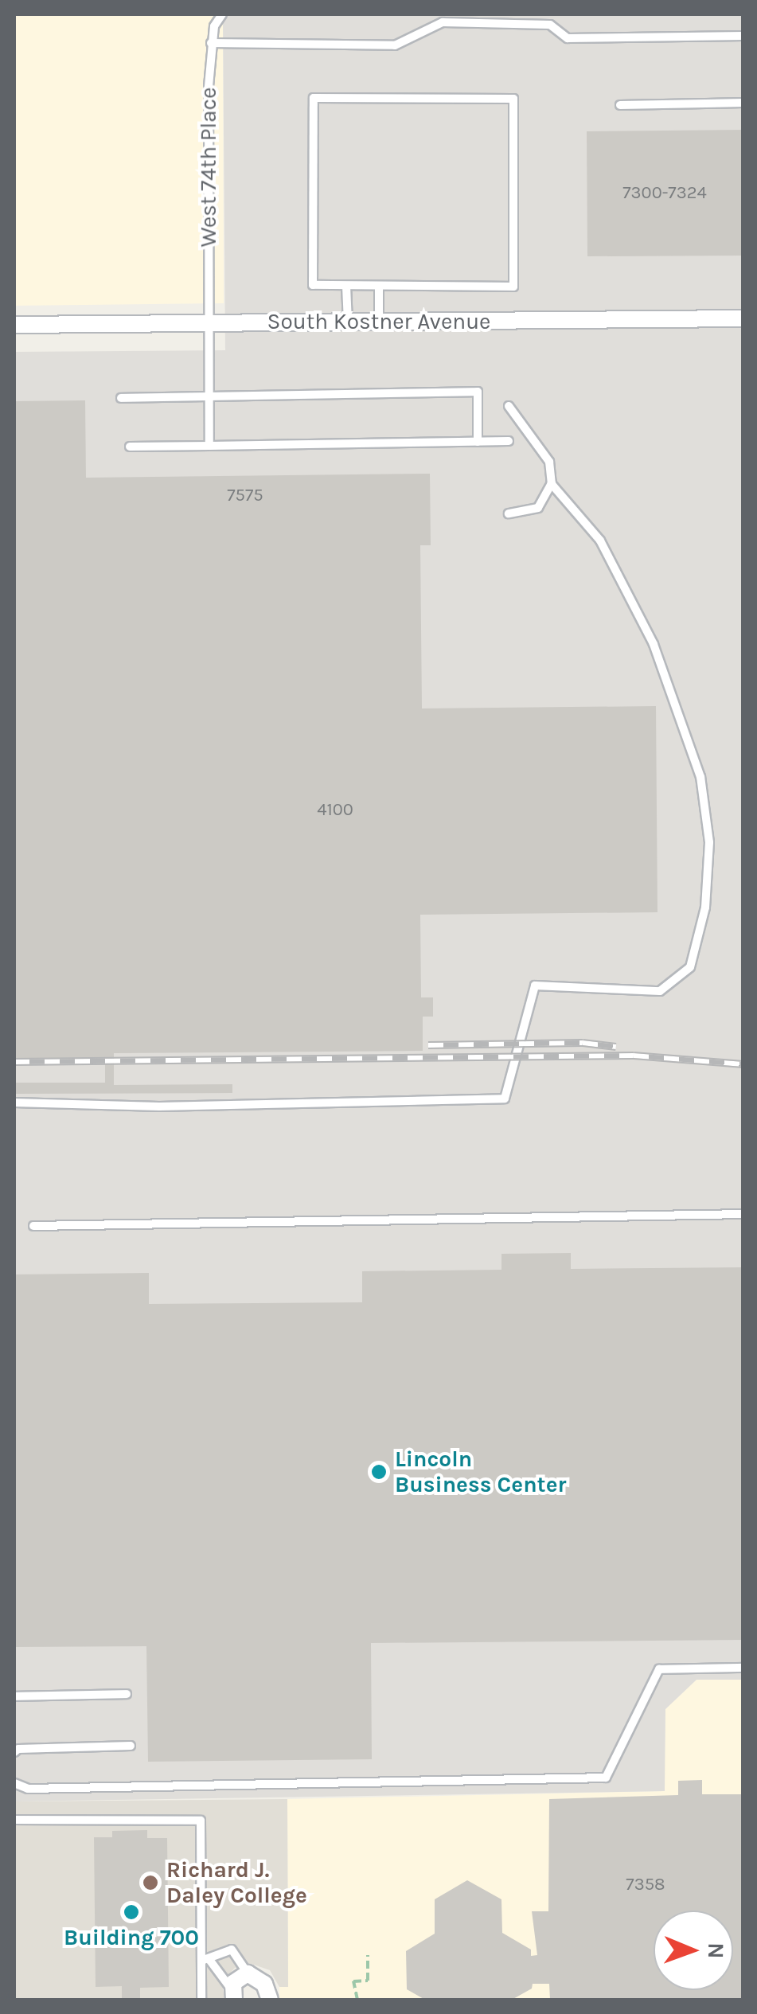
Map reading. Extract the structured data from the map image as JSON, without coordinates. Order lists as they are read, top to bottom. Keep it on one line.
{"streets":{"street":["South Kostner Avenue"],"lane":["West 74th Place"]},"crossings":[["West 74th Place","South Kostner Avenue"]],"places":["Lincoln Business Center","Richard J. Daley College","Building 700"],"house_numbers":["7300-7324","7575","4100","7358"],"north":"right"}
